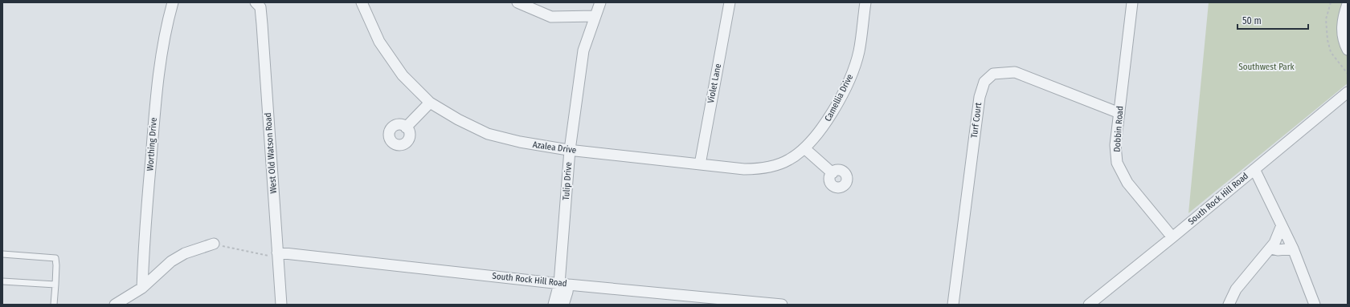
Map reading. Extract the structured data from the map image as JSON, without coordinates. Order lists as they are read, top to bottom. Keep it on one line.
{"streets":{"street":["Violet Lane","Camellia Drive","Turf Court","Dobbin Road","Worthing Drive","Azalea Drive","West Old Watson Road","Tulip Drive","South Rock Hill Road"]},"crossings":[["Violet Lane","Azalea Drive"],["Camellia Drive","Azalea Drive"],["Turf Court","Dobbin Road"],["Dobbin Road","South Rock Hill Road"],["Azalea Drive","Tulip Drive"],["West Old Watson Road","South Rock Hill Road"],["Tulip Drive","South Rock Hill Road"]],"parks":["Southwest Park"],"scale_bar":"50 m"}
